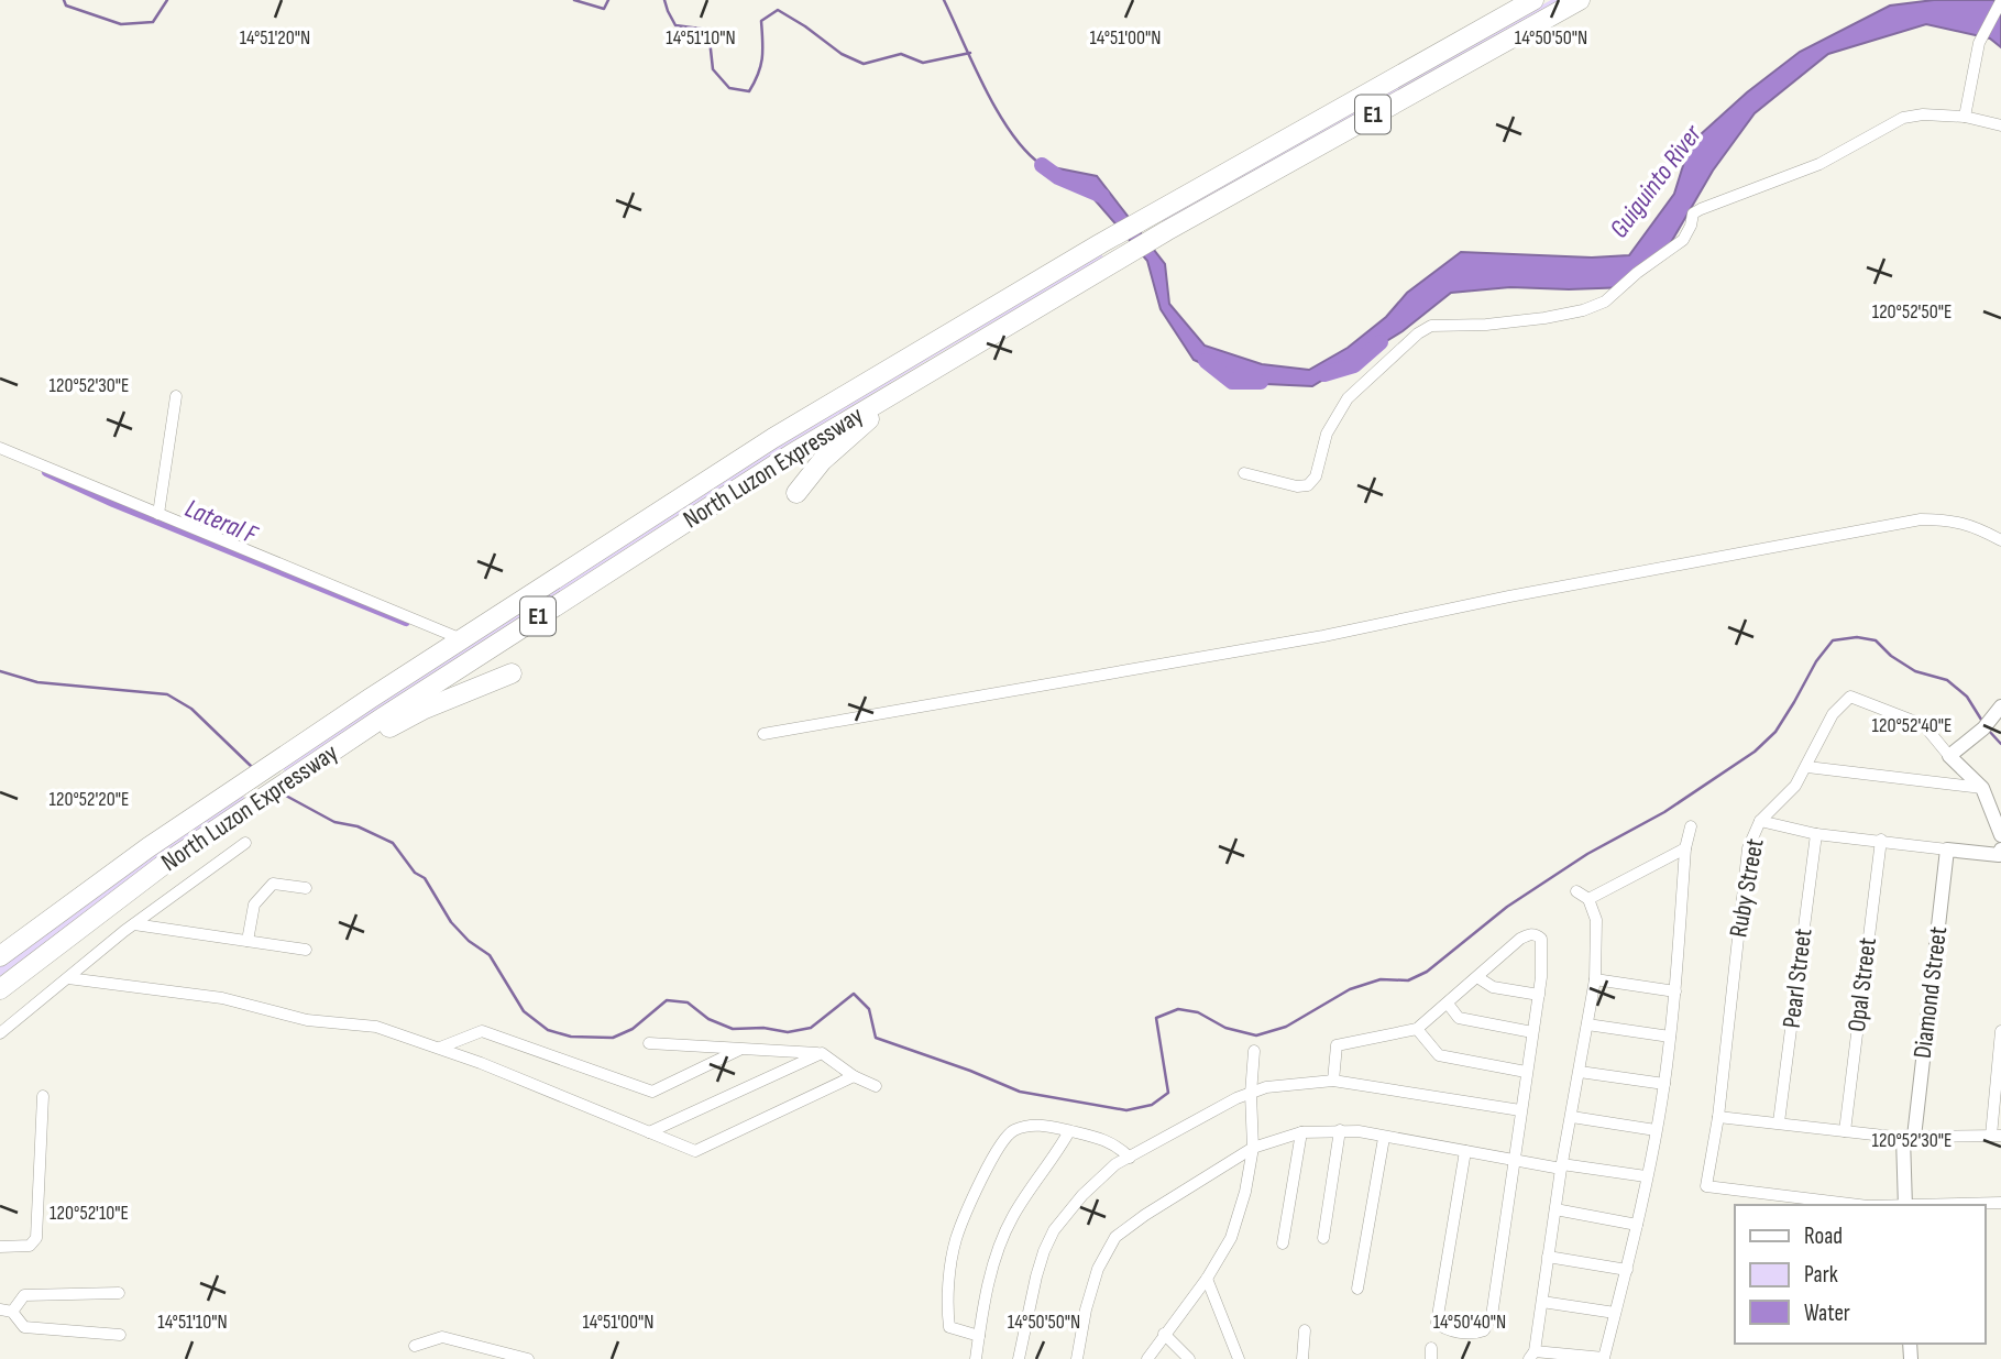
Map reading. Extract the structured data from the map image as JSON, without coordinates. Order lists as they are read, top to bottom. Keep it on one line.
{"streets":{"highway":["E1","North Luzon Expressway"],"street":["Ruby Street","Pearl Street","Opal Street","Diamond Street"]},"water":["Guiguinto River","Lateral F"],"legend":["Road","Park","Water"],"coordinates":["14°51'20\"N","14°51'10\"N","14°51'00\"N","14°50'50\"N","120°52'50\"E","120°52'30\"E","120°52'40\"E","120°52'20\"E","120°52'10\"E","14°50'40\"N"]}
